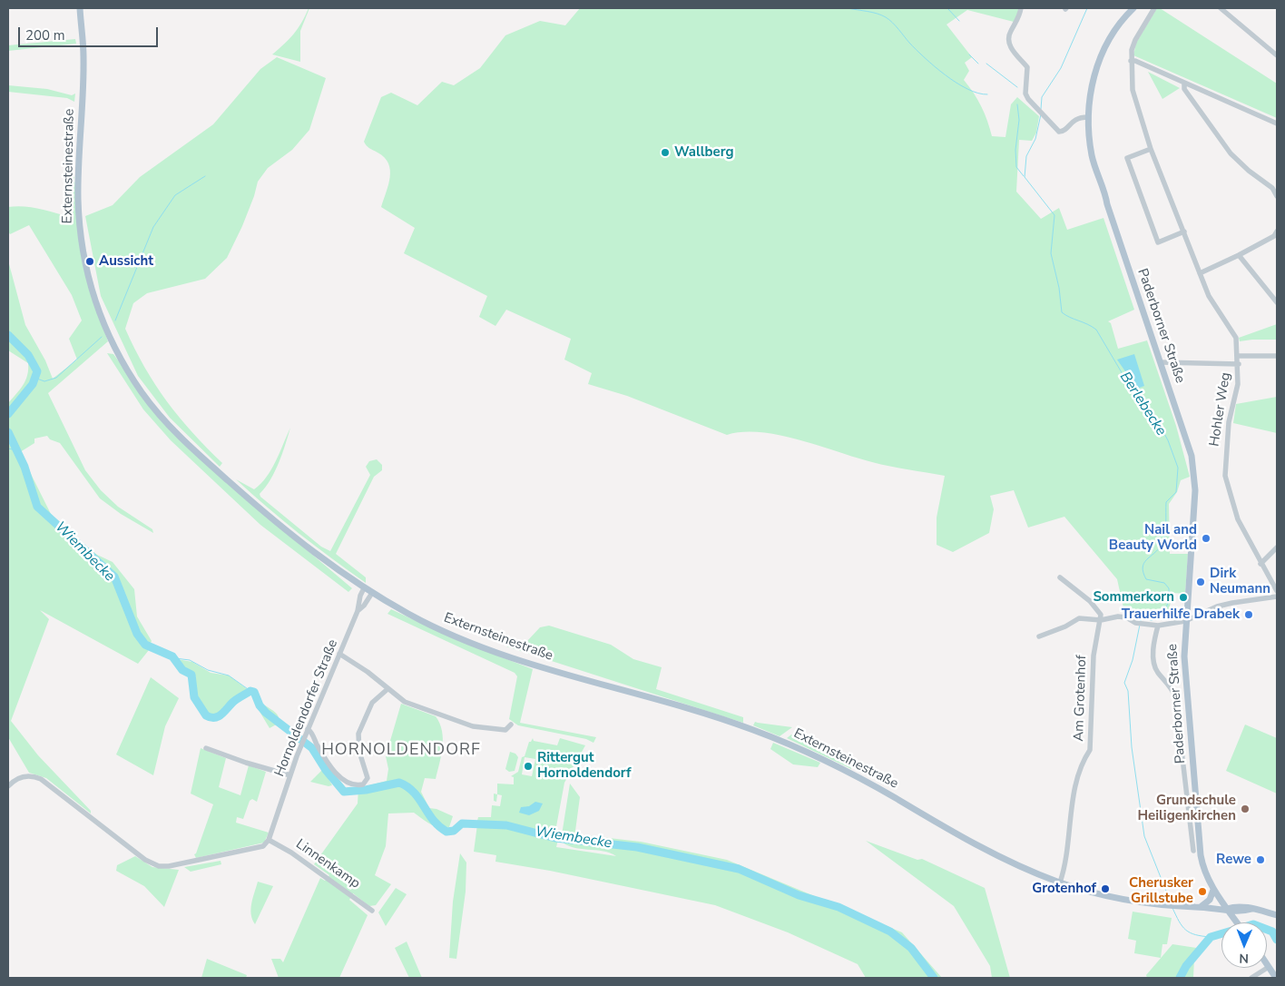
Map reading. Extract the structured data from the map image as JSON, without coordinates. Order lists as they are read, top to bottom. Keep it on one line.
{"streets":{"main road":["Externsteinestraße","Paderborner Straße"],"street":["Hohler Weg","Am Grotenhof","Hornoldendorfer Straße","Linnenkamp"]},"crossings":[["Externsteinestraße","Paderborner Straße"],["Externsteinestraße","Am Grotenhof"],["Externsteinestraße","Hornoldendorfer Straße"],["Hornoldendorfer Straße","Linnenkamp"]],"districts":["HORNOLDENDORF"],"water":["Berlebecke","Wiembecke"],"places":["Wallberg","Aussicht","Nail and Beauty World","Dirk Neumann","Sommerkorn","Trauerhilfe Drabek","Rittergut Hornoldendorf","Grundschule Heiligenkirchen","Rewe","Grotenhof","Cherusker Grillstube"],"scale_bar":"200 m","north":"bottom"}
